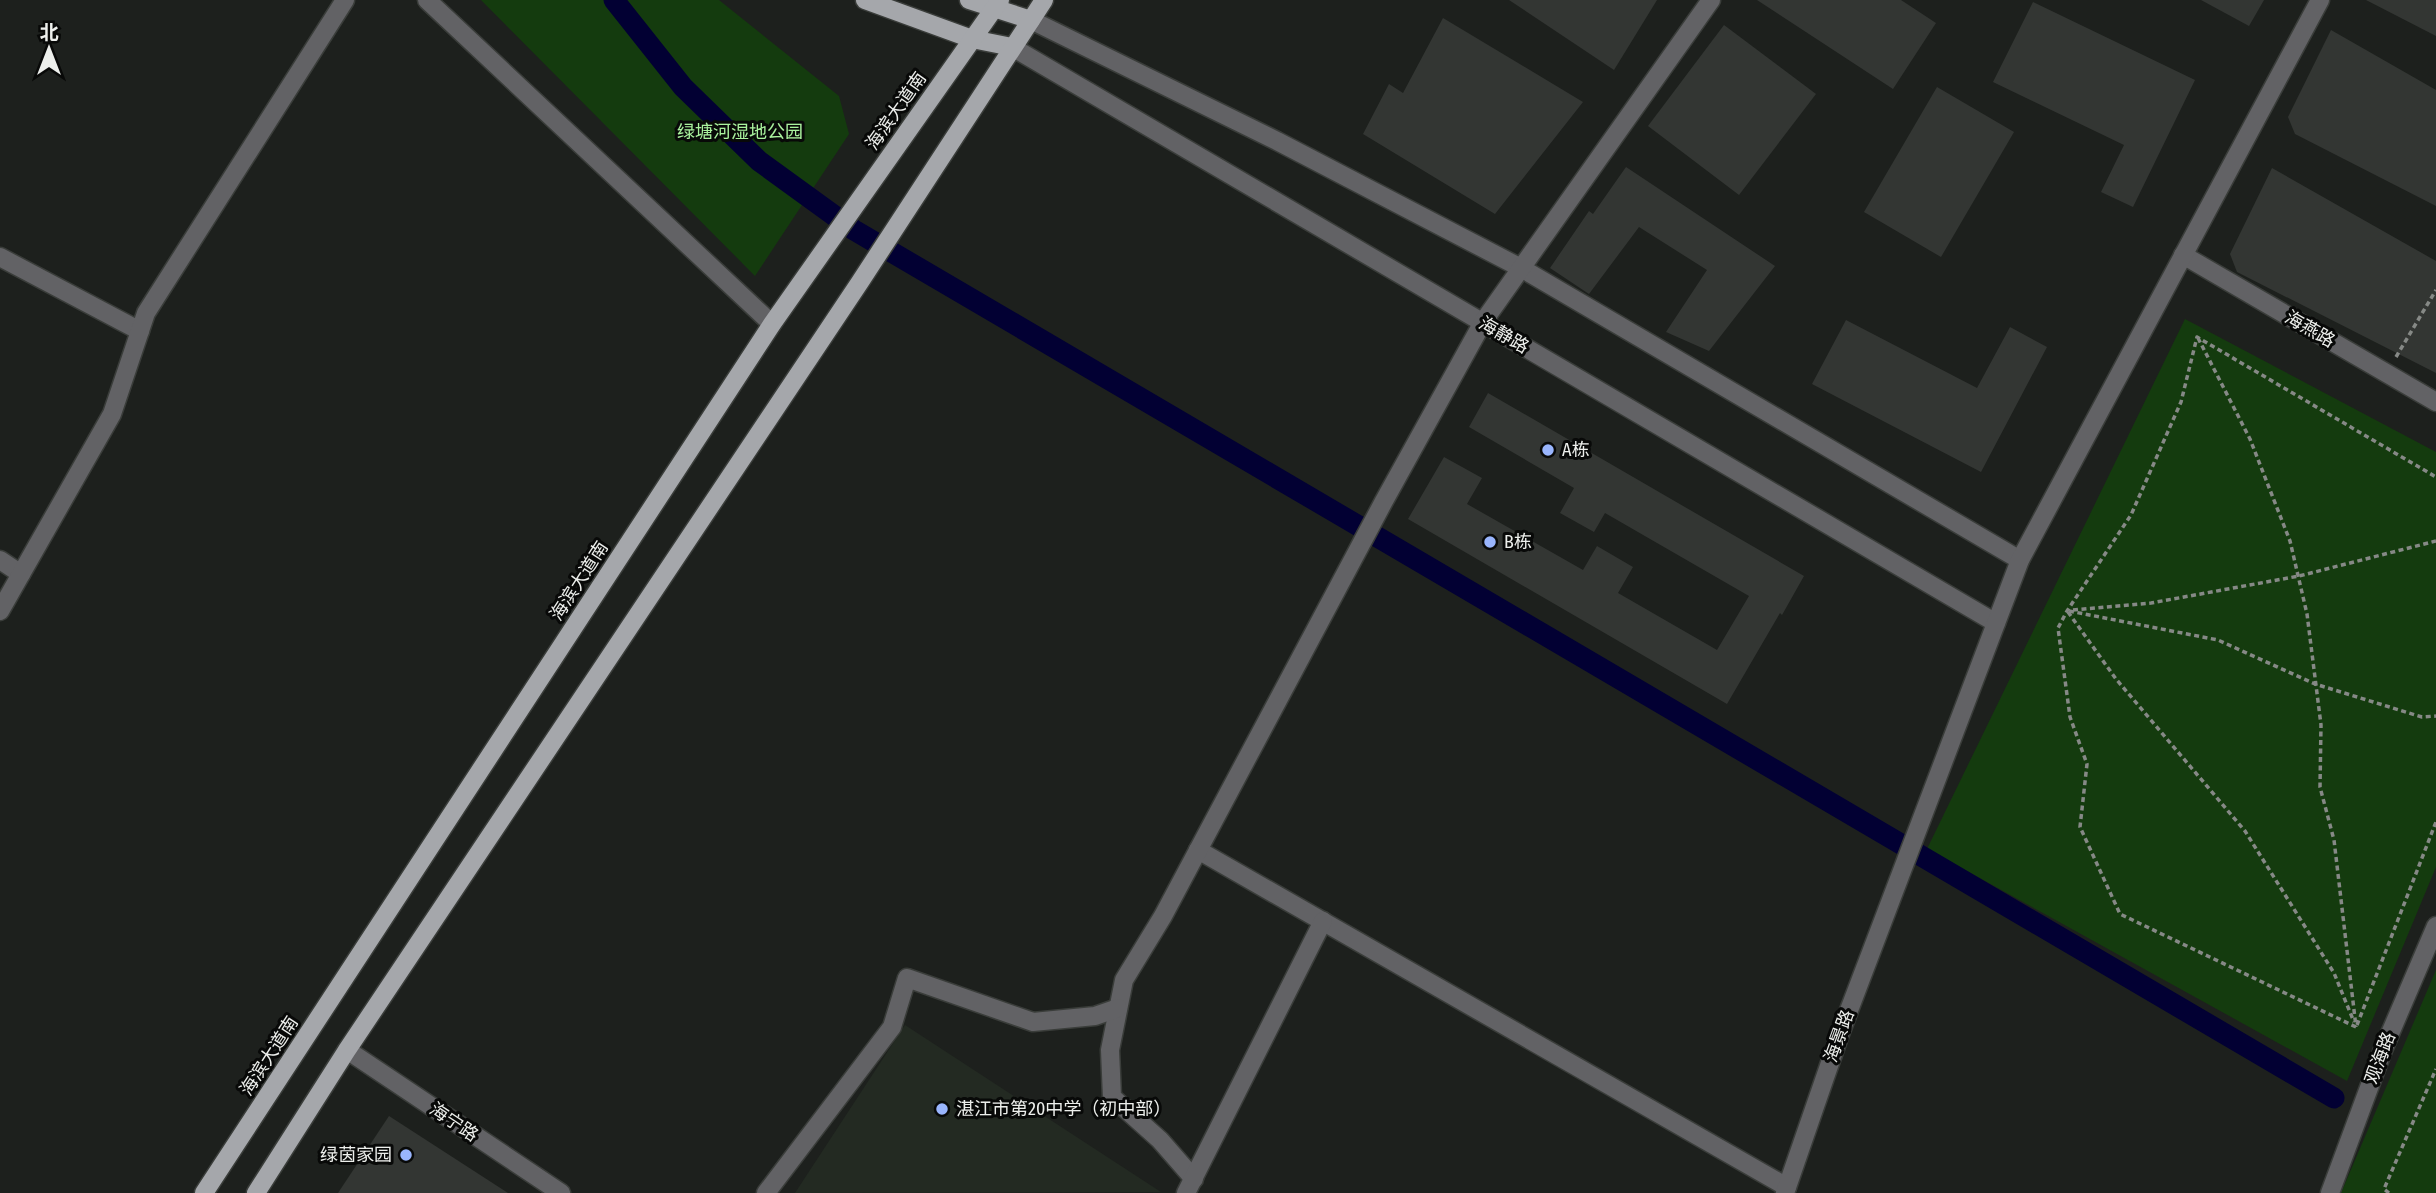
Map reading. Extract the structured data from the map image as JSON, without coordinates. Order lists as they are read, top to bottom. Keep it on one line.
{"streets":{"main road":["海滨大道南"],"street":["海燕路","海静路","海景路","观海路","海宁路"]},"crossings":[["海燕路","海景路"],["海静路","海景路"]],"parks":["绿塘河湿地公园"],"places":["A栋","B栋","湛江市第20中学（初中部）","绿茵家园"],"north":"top"}
